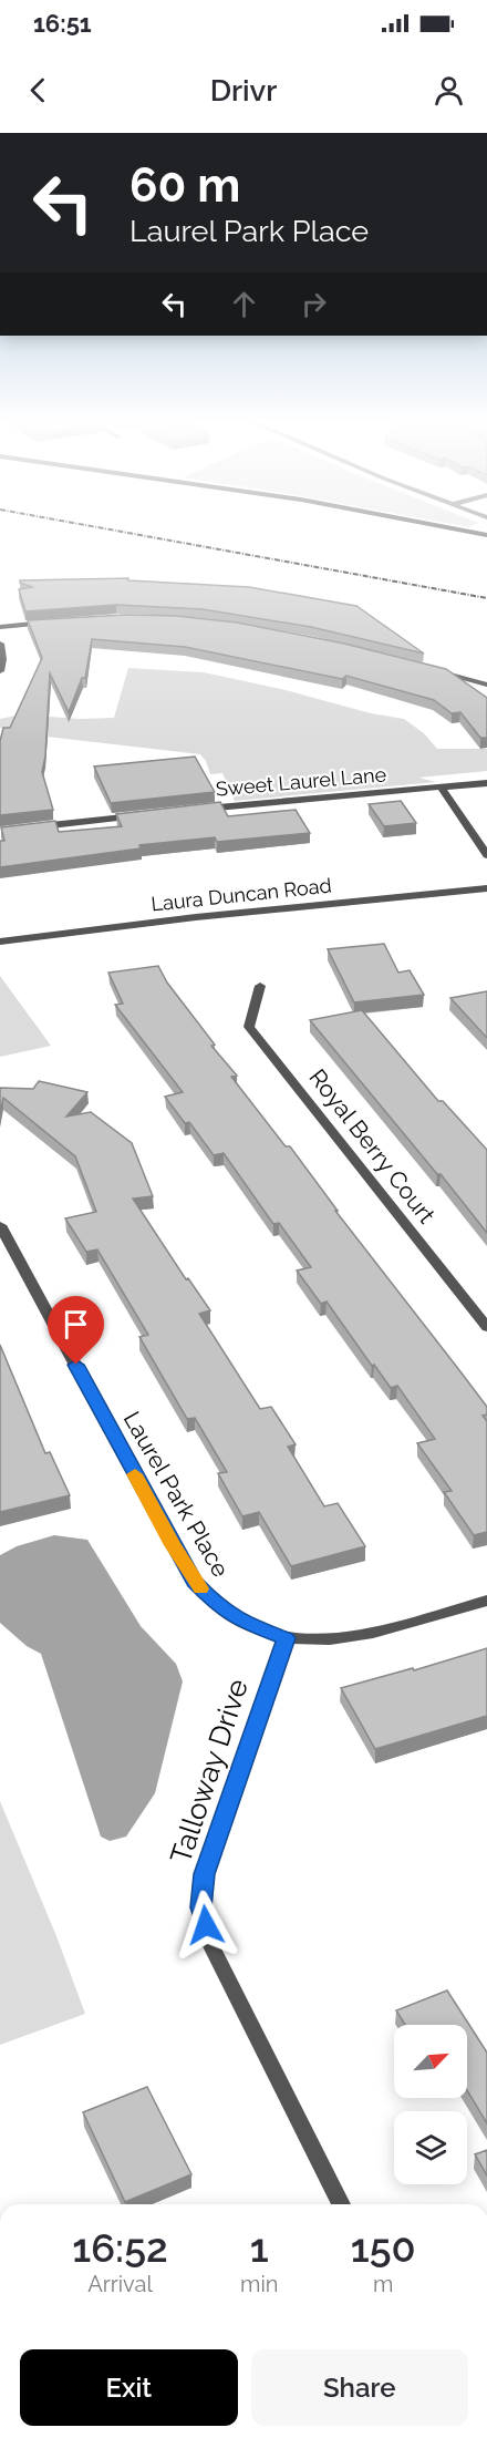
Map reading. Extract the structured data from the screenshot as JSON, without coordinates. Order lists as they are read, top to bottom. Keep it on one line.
{"streets":{"street":["Sweet Laurel Lane","Laura Duncan Road","Royal Berry Court","Laurel Park Place","Talloway Drive"]},"crossings":[["Laurel Park Place","Talloway Drive"]],"north":"top right","page":{"status":"16:51","header":"Drivr","turn":["60 m","Laurel Park Place"],"eta":["16:52","Arrival","1","min","150","m"],"buttons":["Exit","Share"]}}
